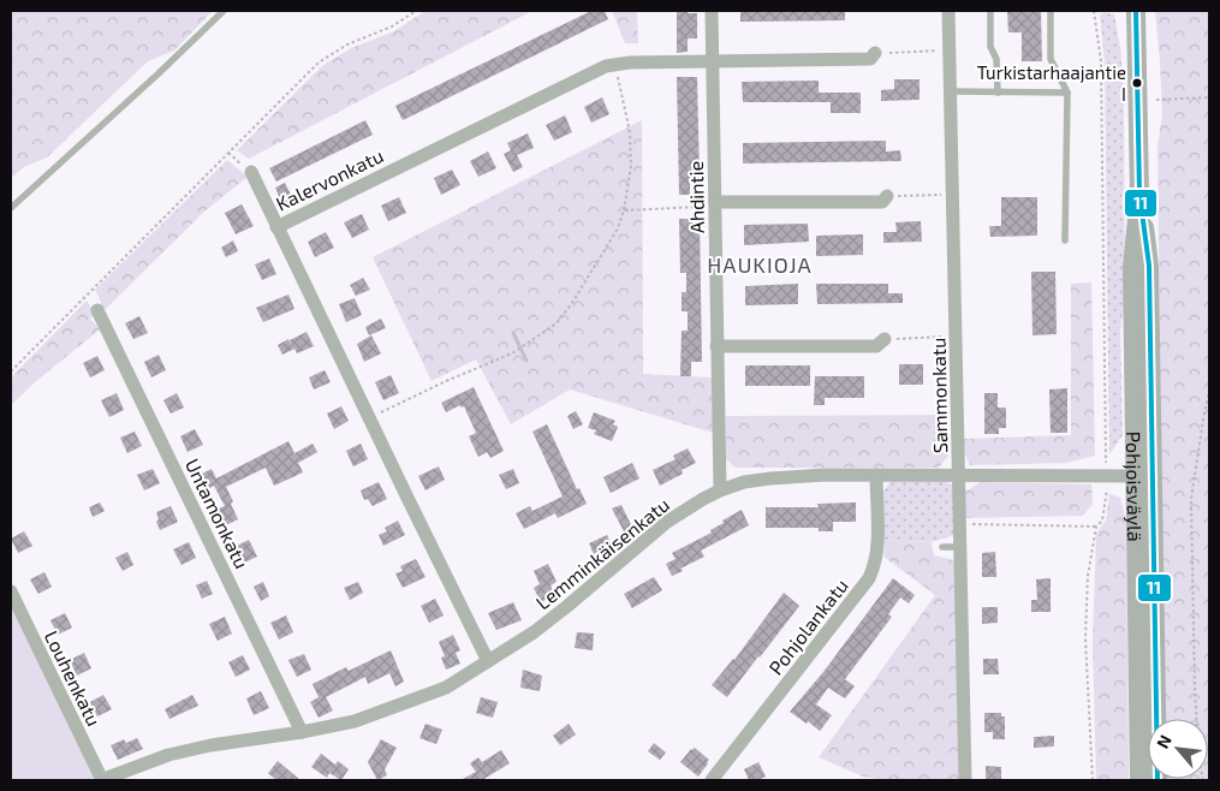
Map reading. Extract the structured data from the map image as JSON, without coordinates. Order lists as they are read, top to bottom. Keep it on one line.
{"streets":{"main road":["Pohjoisväylä"],"street":["Kalervonkatu","Ahdintie","Sammonkatu","Untamonkatu","Lemminkäisenkatu","Pohjolankatu","Louhenkatu"]},"crossings":[["Kalervonkatu","Ahdintie"],["Kalervonkatu","Lemminkäisenkatu"],["Ahdintie","Lemminkäisenkatu"],["Sammonkatu","Lemminkäisenkatu"],["Pohjoisväylä","Lemminkäisenkatu"],["Untamonkatu","Lemminkäisenkatu"],["Lemminkäisenkatu","Pohjolankatu"],["Lemminkäisenkatu","Louhenkatu"]],"districts":["HAUKIOJA"],"places":["Turkistarhaajantie I"],"lines":["transit line 11"],"north":"top left"}
